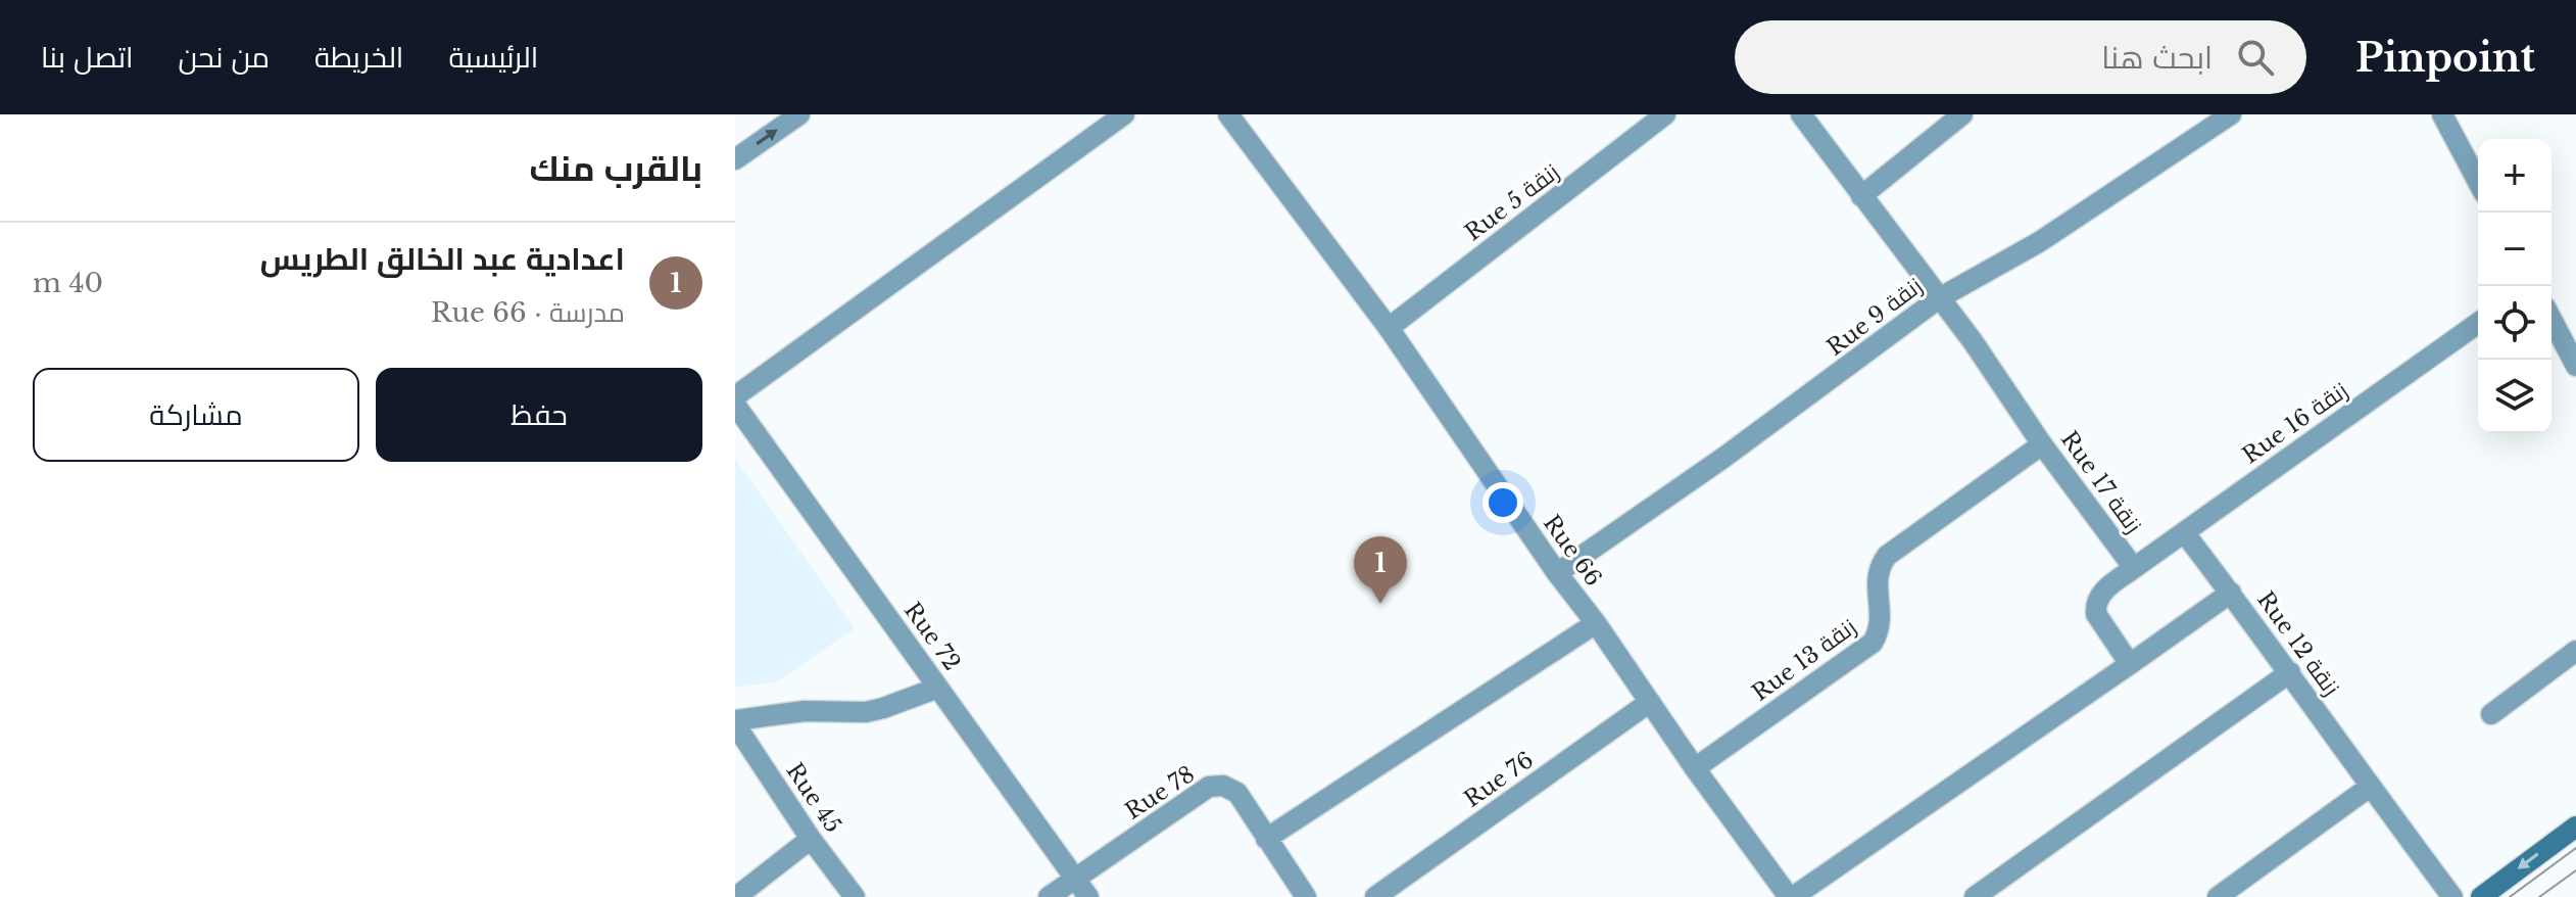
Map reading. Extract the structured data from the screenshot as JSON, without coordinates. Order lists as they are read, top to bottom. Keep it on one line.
{"streets":{"street":["Rue 5 زنقة","Rue 9 زنقة","Rue 16 زنقة","Rue 17 زنقة","Rue 66","Rue 72","Rue 12 زنقة","Rue 13 زنقة","Rue 76","Rue 78","Rue 45"]},"crossings":[["Rue 5 زنقة","Rue 66"],["Rue 9 زنقة","Rue 17 زنقة"],["Rue 9 زنقة","Rue 66"],["Rue 16 زنقة","Rue 17 زنقة"],["Rue 16 زنقة","Rue 12 زنقة"],["Rue 17 زنقة","Rue 13 زنقة"],["Rue 66","Rue 13 زنقة"],["Rue 66","Rue 76"],["Rue 72","Rue 78"]],"page":{"header":"Pinpoint","search":"ابحث هنا","nav":["الرئيسية","الخريطة","من نحن","اتصل بنا"],"heading":"بالقرب منك","map_buttons":["+","−"],"list":[{"mark":"1","name":"اعدادية عبد الخالق الطريس","note":"مدرسة · Rue 66","value":"40 m"}],"buttons":["حفظ","مشاركة"],"pins":"1"}}
